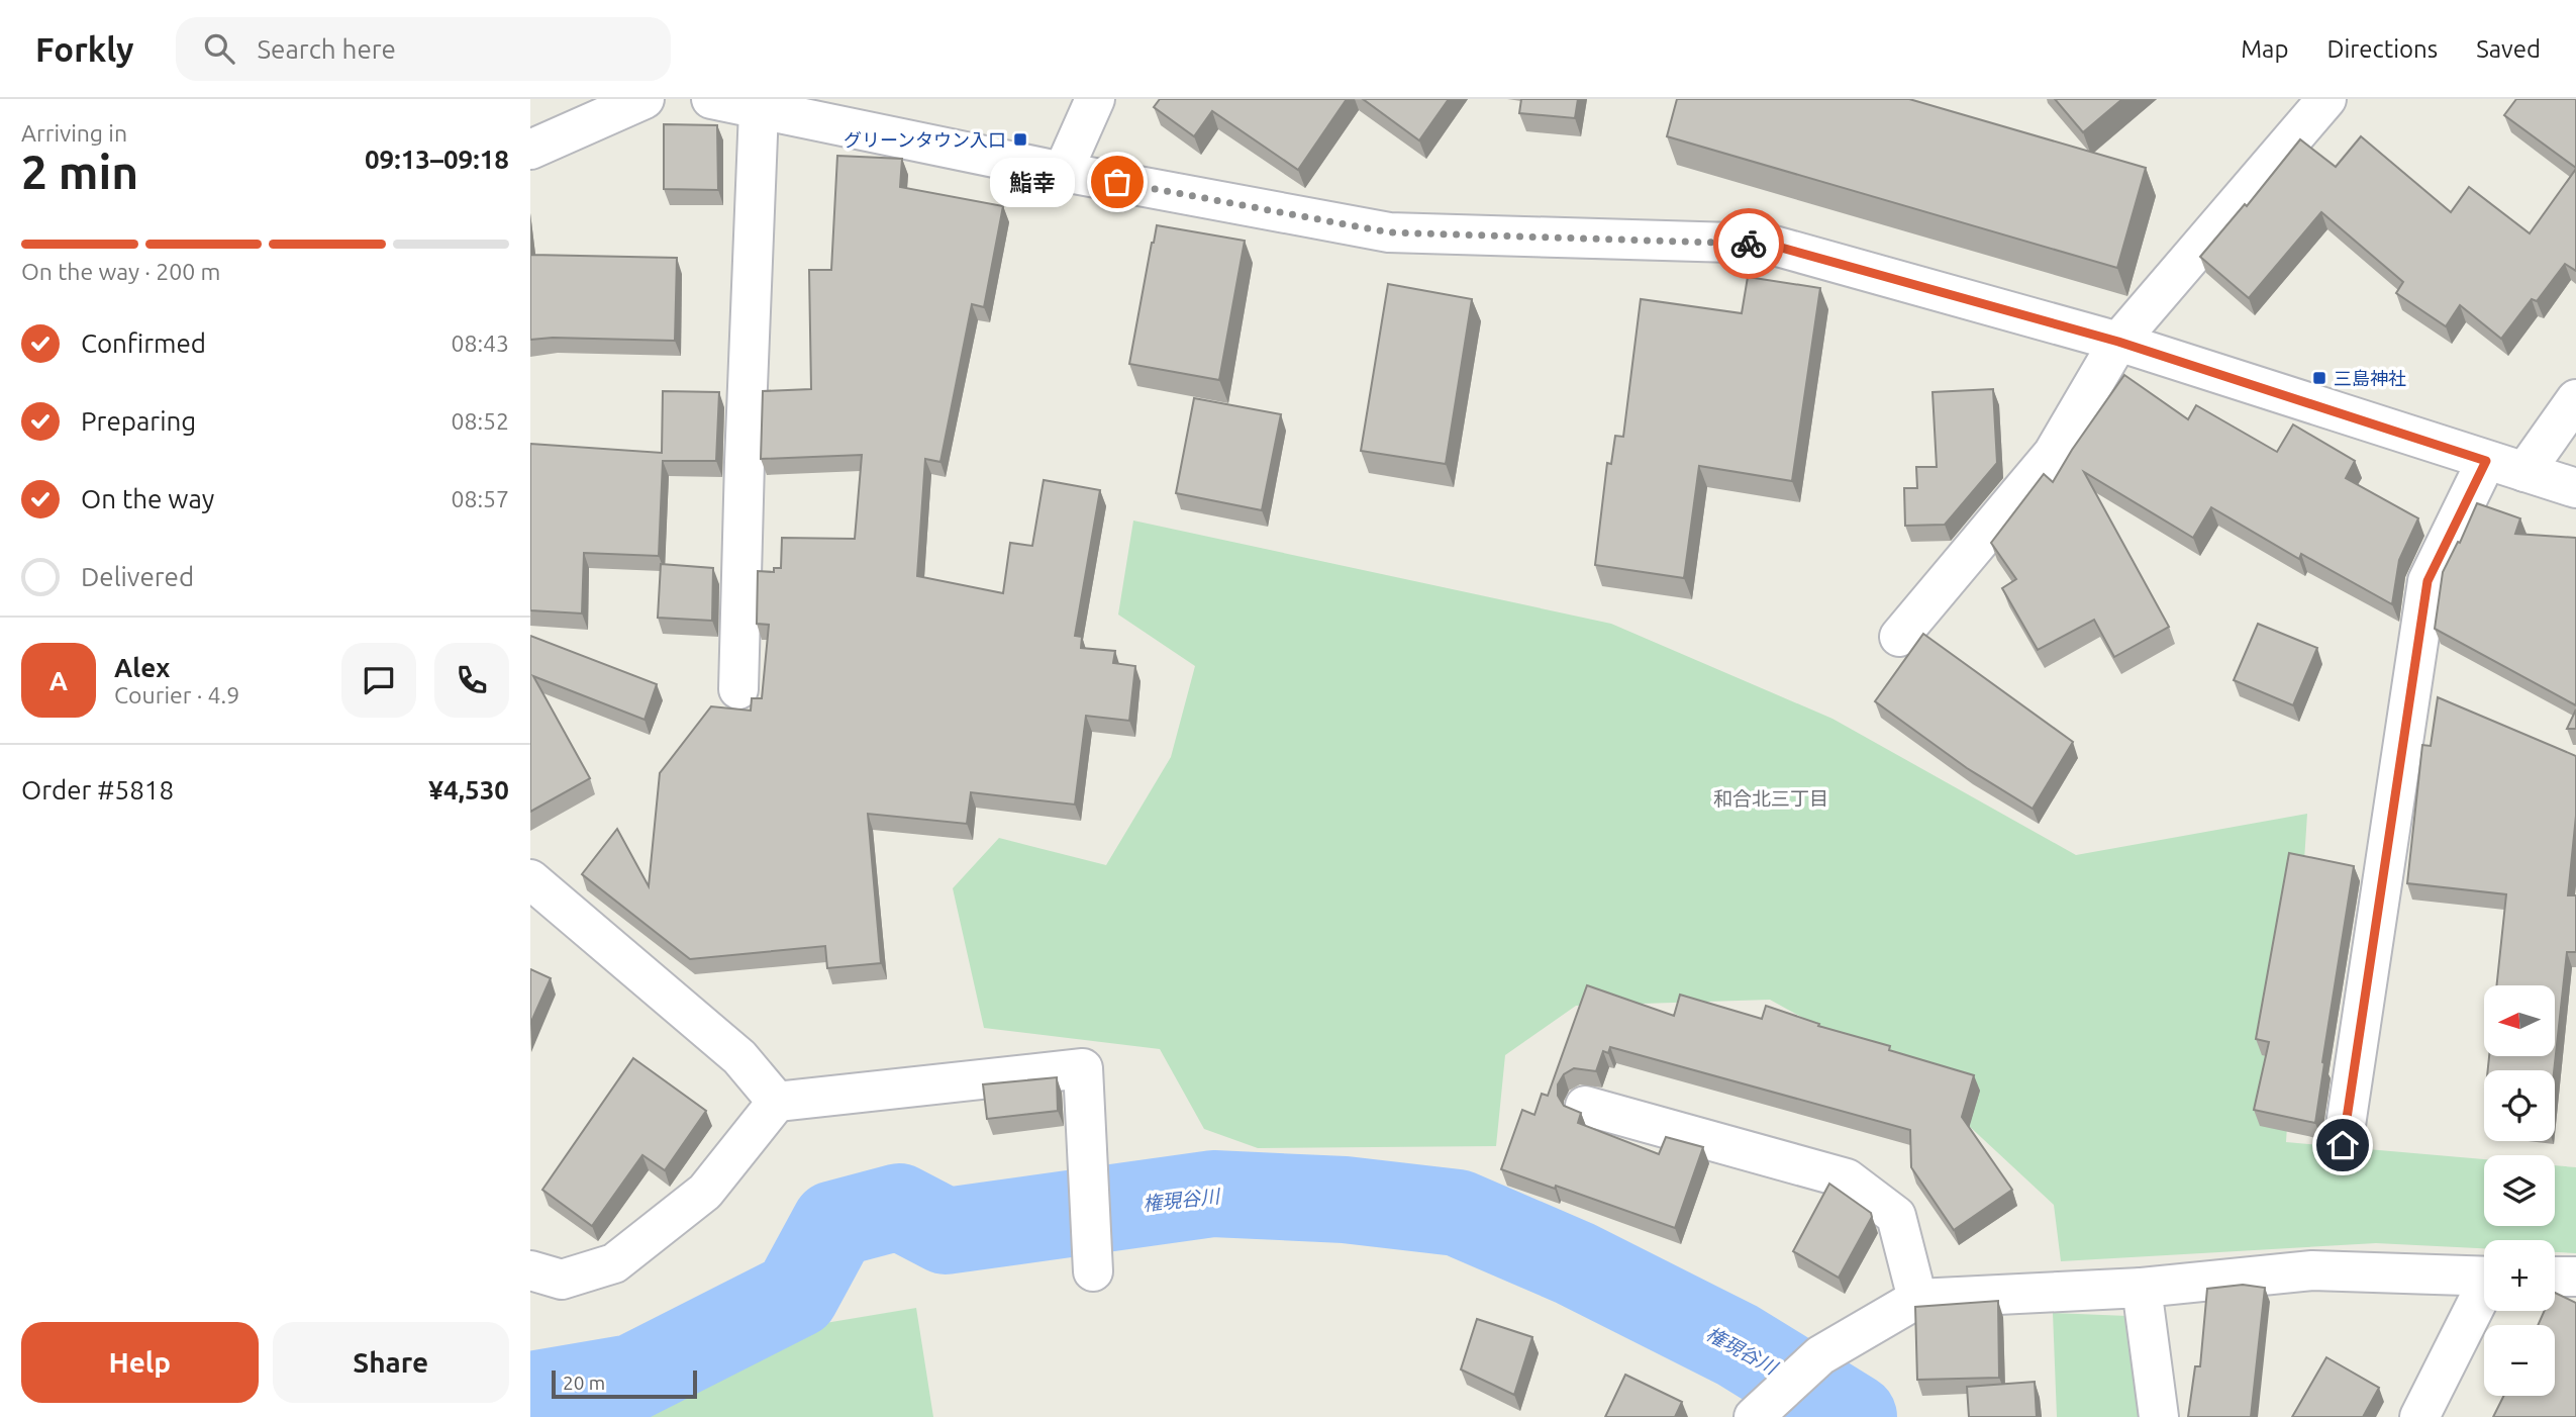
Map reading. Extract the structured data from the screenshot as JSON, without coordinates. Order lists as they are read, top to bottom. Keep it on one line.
{"districts":["和合北三丁目"],"water":["権現谷川"],"places":{"transit":["グリーンタウン入口","三島神社"],"other":["鮨幸"]},"scale_bar":"20 m","north":"left","page":{"header":"Forkly","search":"Search here","nav":["Map","Directions","Saved"],"heading":["2 min","Arriving in","09:13–09:18"],"panel":["Alex","Courier · 4.9","Order #5818","¥4,530"],"bubble":"鮨幸","bar":"On the way · 200 m","list":[["Confirmed","08:43"],["Preparing","08:52"],["On the way","08:57"],"Delivered"],"round":"A","map_buttons":["+","−"],"buttons":["Help","Share"],"scale":"20 m"}}
